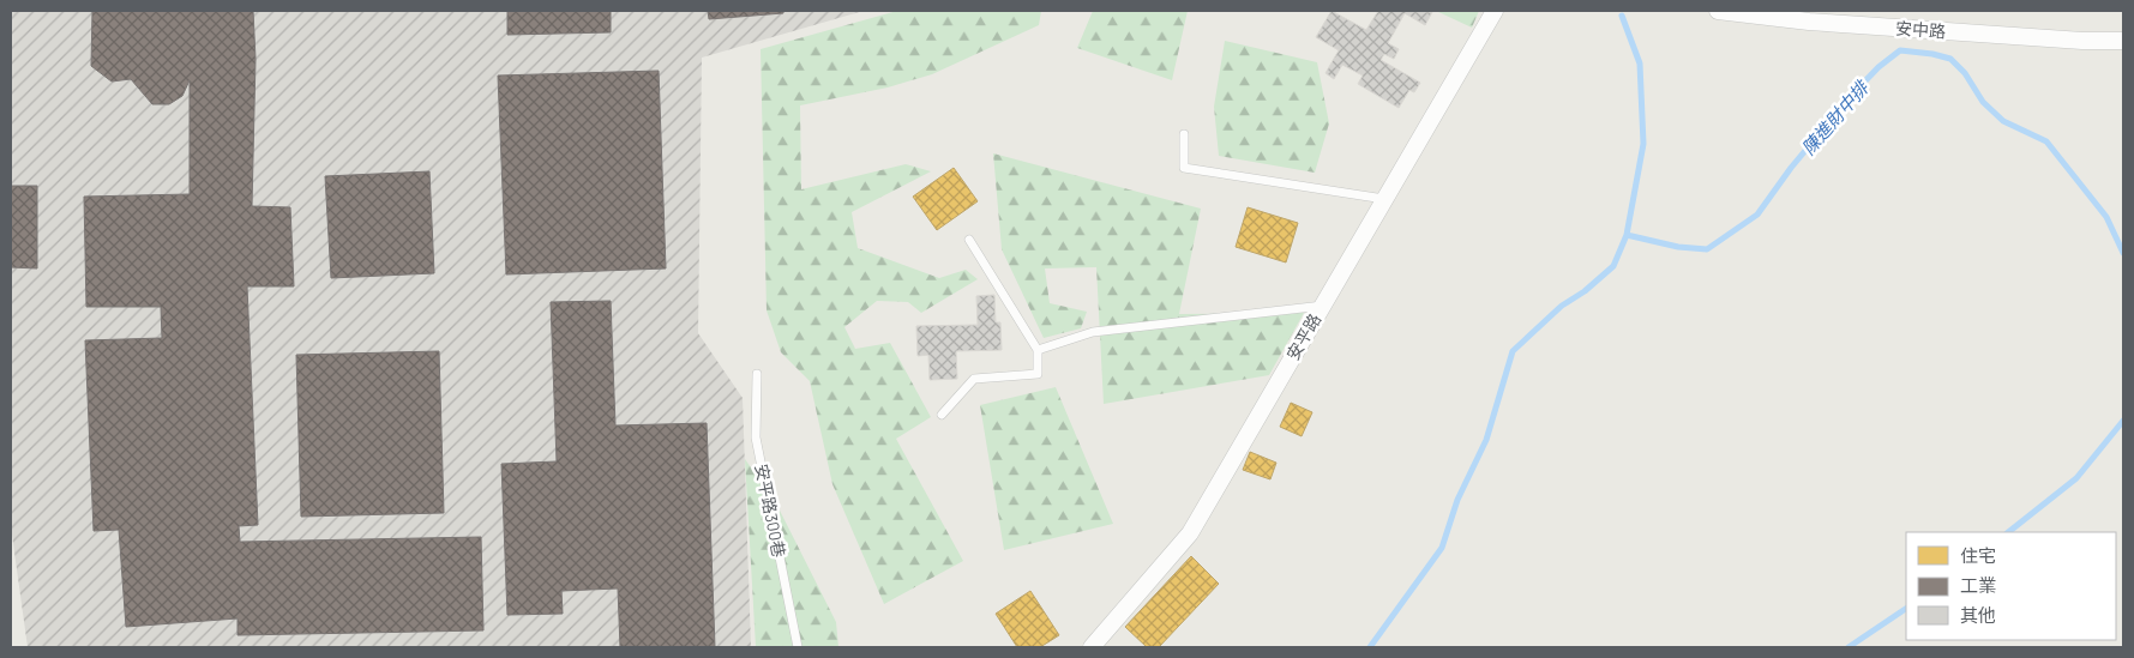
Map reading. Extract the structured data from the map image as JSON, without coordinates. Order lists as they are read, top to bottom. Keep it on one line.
{"streets":{"street":["安中路","安平路"],"lane":["安平路300巷"]},"water":["陳進財中排"],"legend":["住宅","工業","其他"]}
